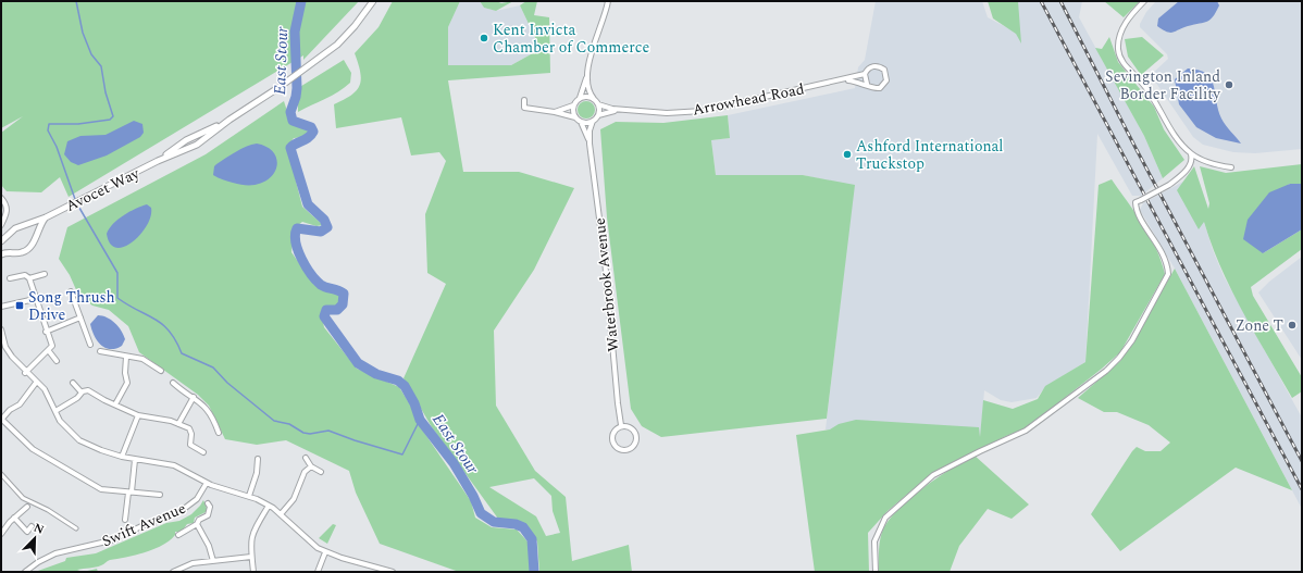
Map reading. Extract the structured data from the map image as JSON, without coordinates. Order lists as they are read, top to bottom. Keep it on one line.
{"streets":{"street":["Arrowhead Road","Avocet Way","Waterbrook Avenue","Swift Avenue"]},"crossings":[["Arrowhead Road","Waterbrook Avenue"]],"water":["East Stour"],"places":{"other":["Kent Invicta Chamber of Commerce","Sevington Inland Border Facility","Ashford International Truckstop","Zone T"],"transit":["Song Thrush Drive"]},"north":"top right"}
